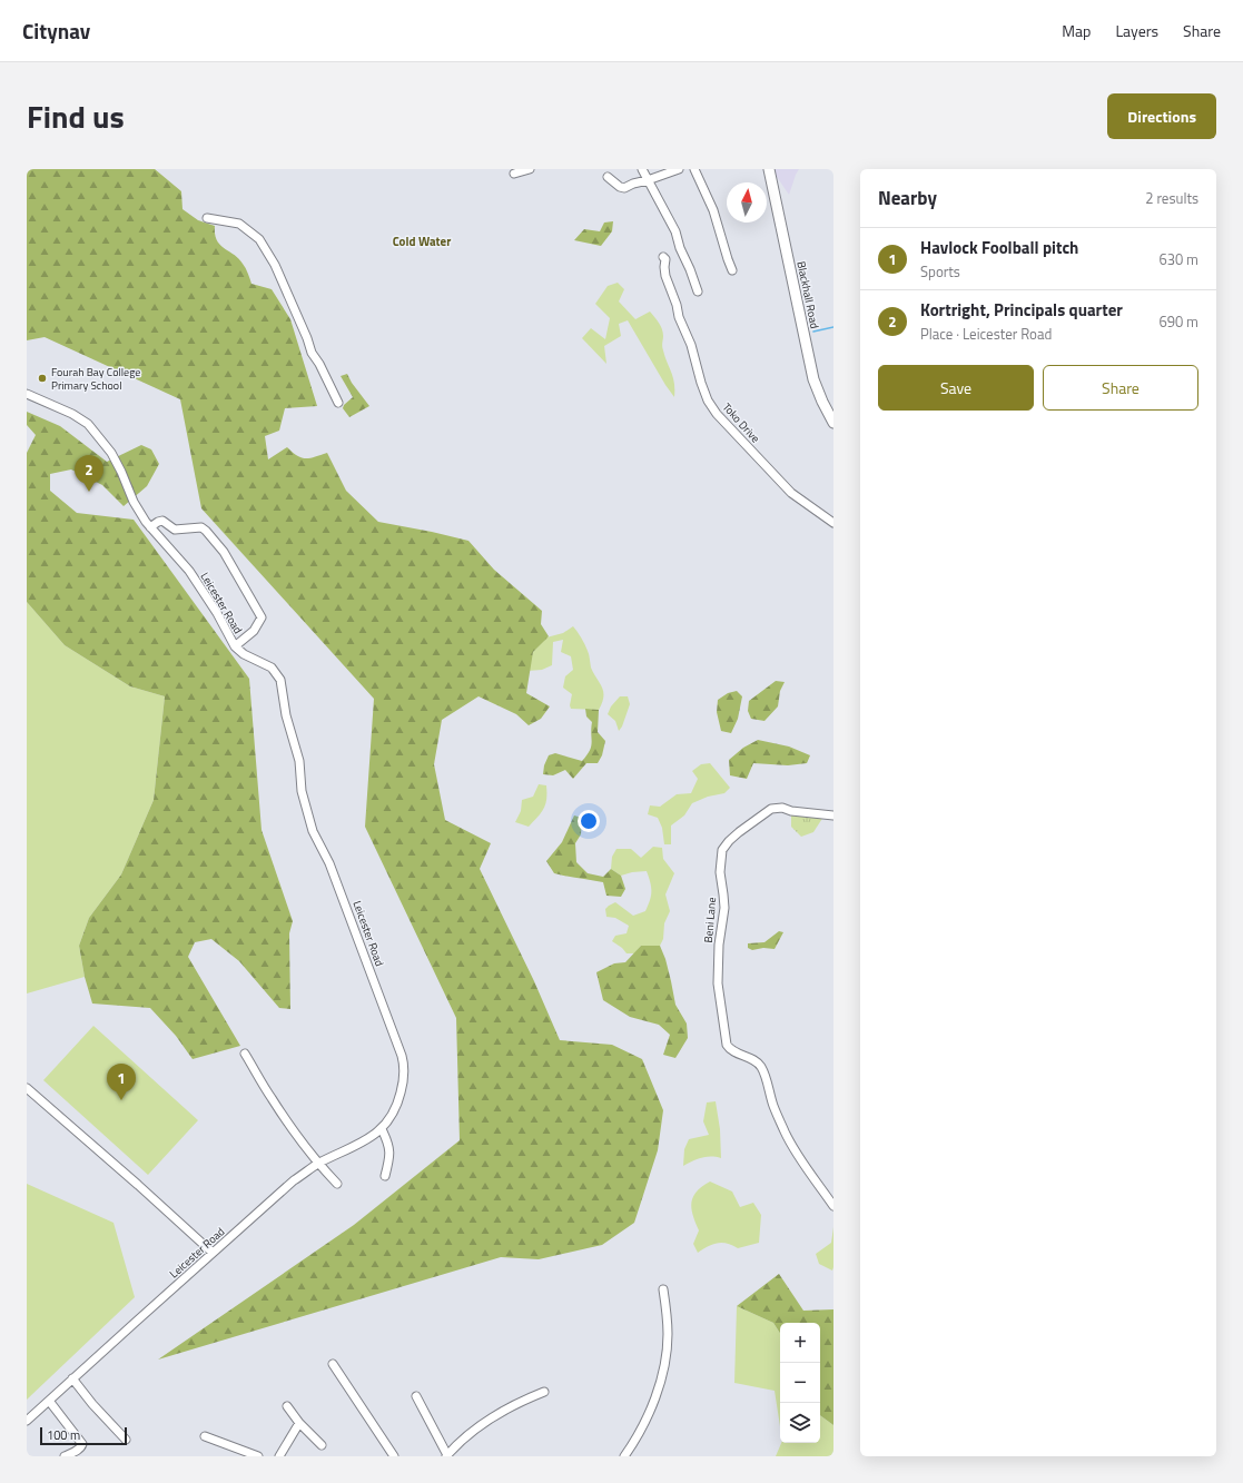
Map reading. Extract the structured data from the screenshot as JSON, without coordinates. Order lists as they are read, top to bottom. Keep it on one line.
{"streets":{"main road":["Blackhall Road"],"street":["Toko Drive","Leicester Road","Beni Lane"]},"districts":["Cold Water"],"places":["Fourah Bay College Primary School"],"scale_bar":"100 m","north":"top","page":{"header":"Citynav","nav":["Map","Layers","Share"],"title":"Find us","buttons":["Directions",["Save","Share"]],"heading":["Nearby","2 results"],"list":[{"mark":"1","name":"Havlock Foolball pitch","note":"Sports","value":"630 m"},{"mark":"2","name":"Kortright, Principals quarter","note":"Place · Leicester Road","value":"690 m"}],"pins":["2","1"],"map_buttons":["+","−"],"scale":"100 m"}}
